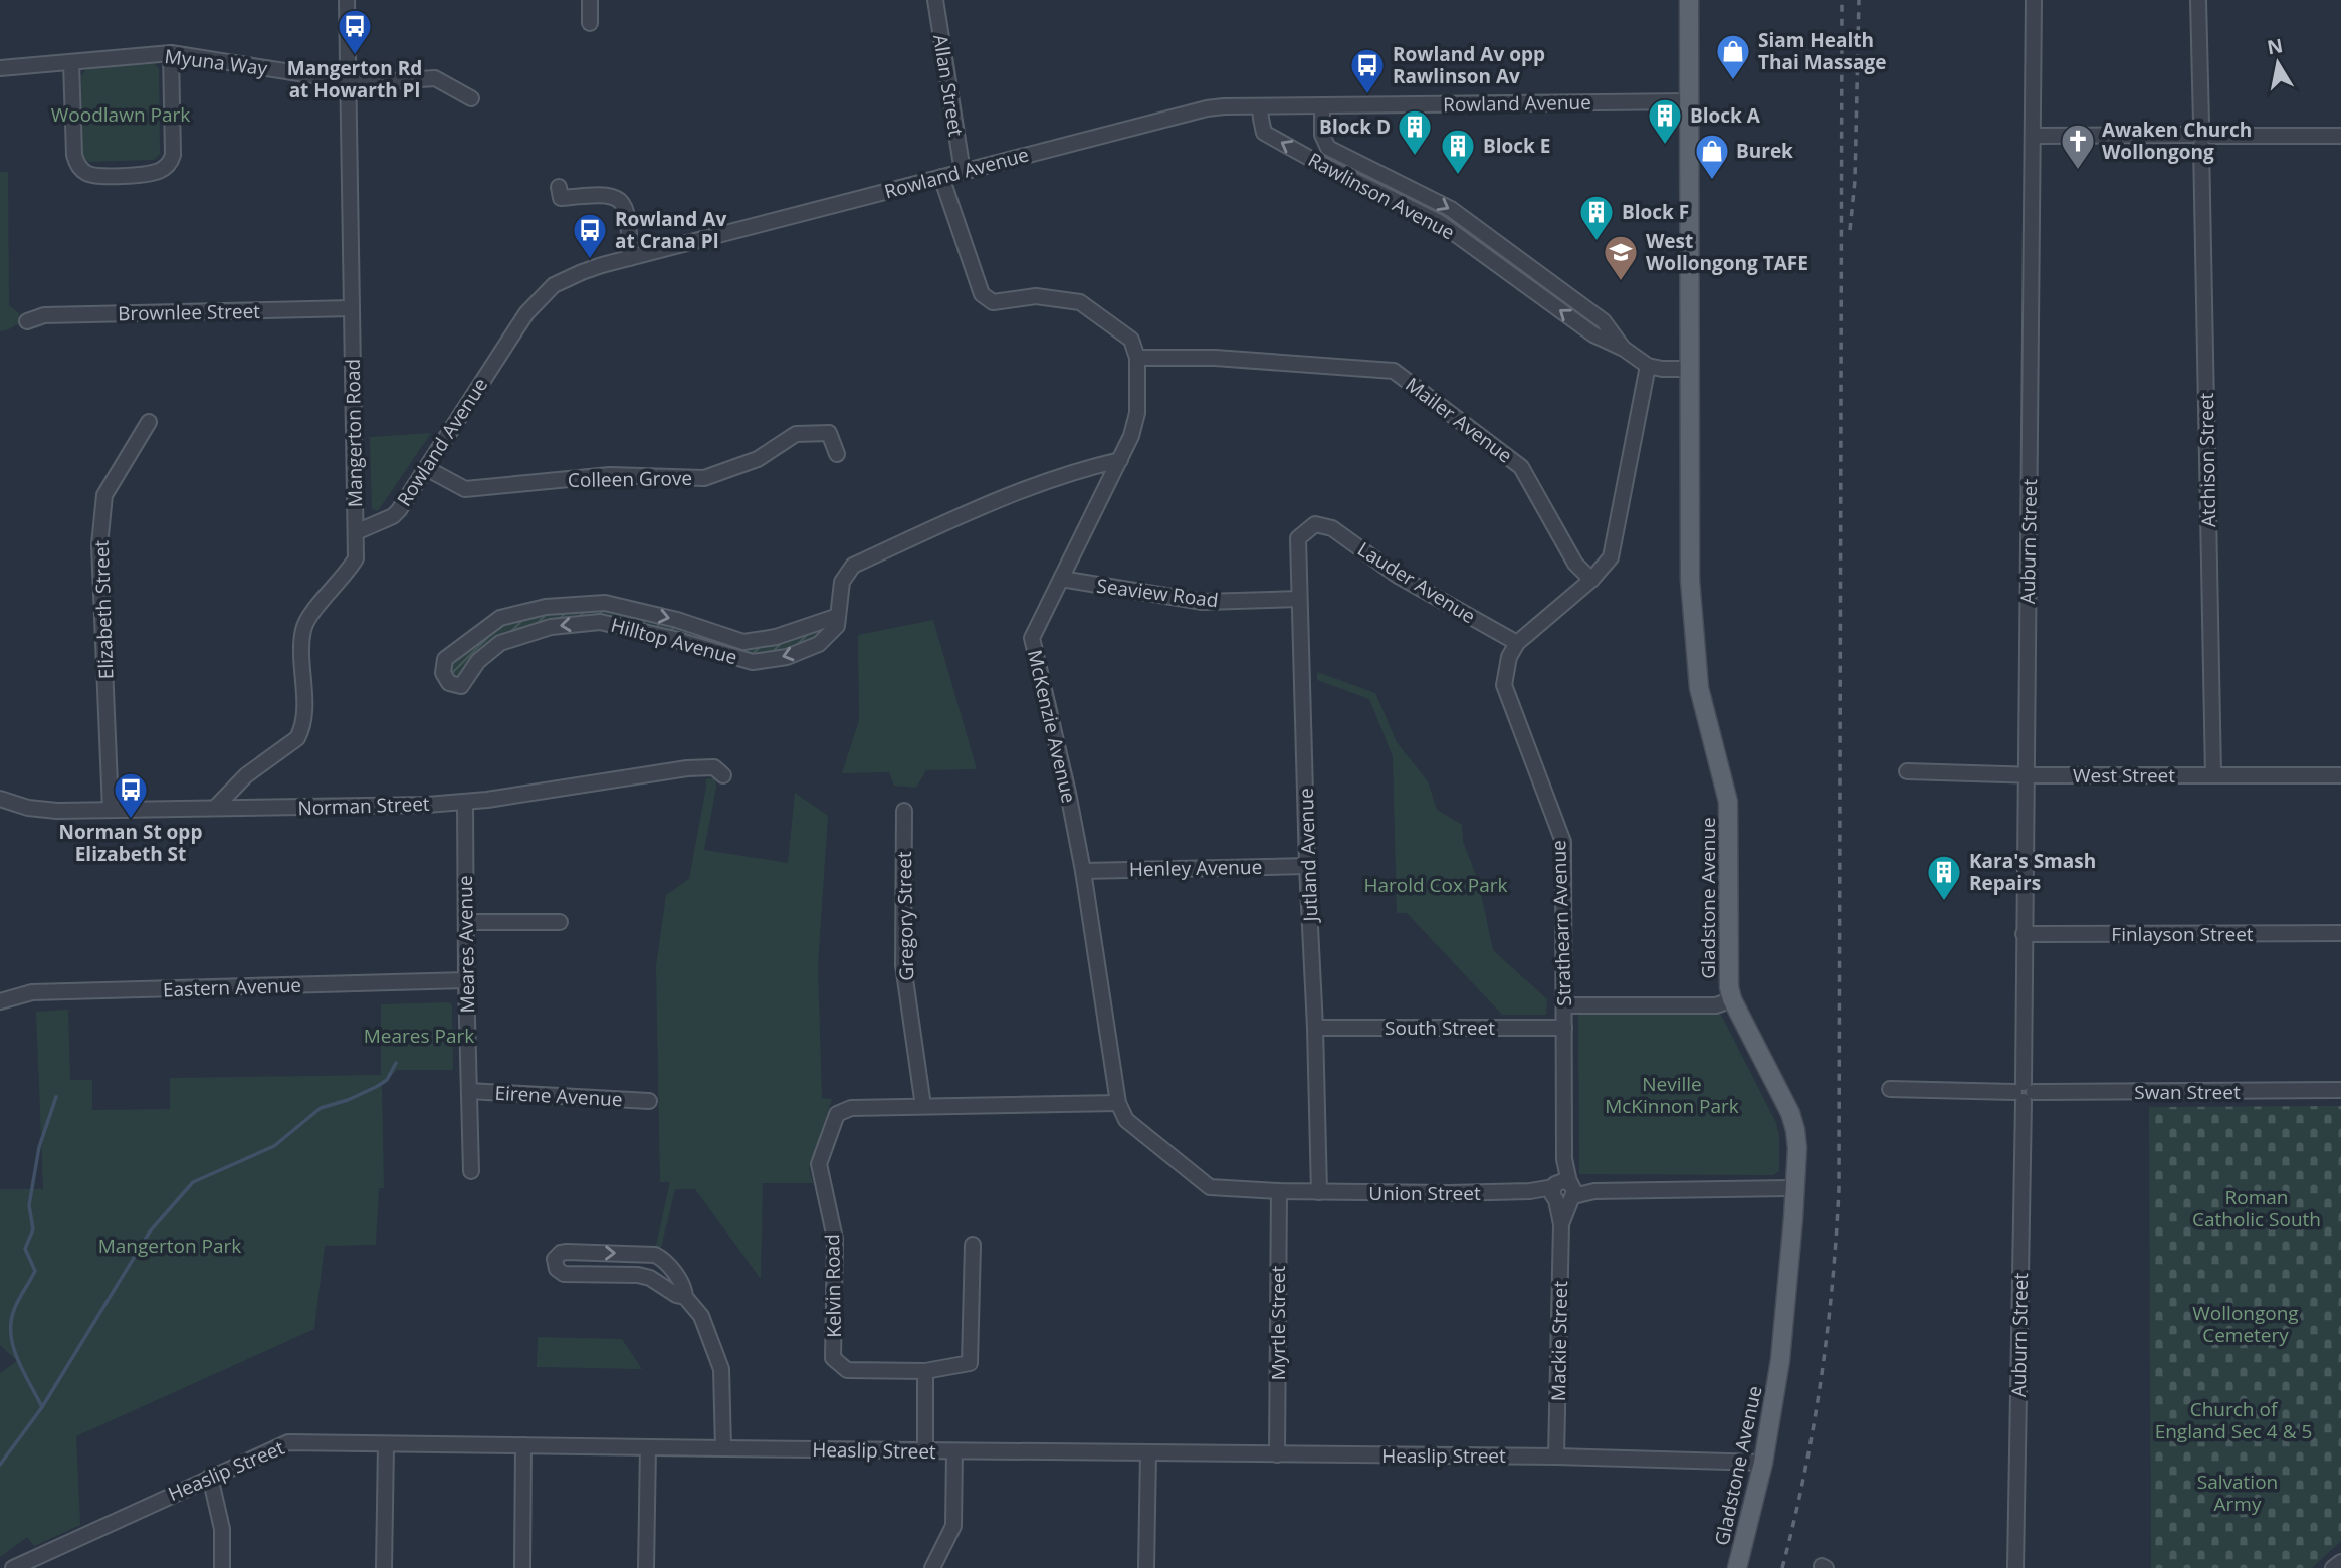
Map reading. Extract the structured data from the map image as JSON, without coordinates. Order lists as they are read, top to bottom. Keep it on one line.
{"streets":{"main road":["Gladstone Avenue"],"street":["Myuna Way","Allan Street","Rowland Avenue","Rawlinson Avenue","Brownlee Street","Mailer Avenue","Mangerton Road","Atchison Street","Colleen Grove","Auburn Street","Lauder Avenue","Seaview Road","Elizabeth Street","Hilltop Avenue","McKenzie Avenue","West Street","Norman Street","Jutland Avenue","Henley Avenue","Gregory Street","Strathearn Avenue","Finlayson Street","Meares Avenue","Eastern Avenue","South Street","Swan Street","Eirene Avenue","Union Street","Kelvin Road","Myrtle Street","Mackie Street","Heaslip Street"]},"crossings":[["Myuna Way","Mangerton Road"],["Allan Street","Rowland Avenue"],["Rowland Avenue","Rawlinson Avenue"],["Rowland Avenue","Mangerton Road"],["Rowland Avenue","Colleen Grove"],["Rowland Avenue","Gladstone Avenue"],["Rawlinson Avenue","Gladstone Avenue"],["Brownlee Street","Mangerton Road"],["Mailer Avenue","McKenzie Avenue"],["Mangerton Road","Norman Street"],["Atchison Street","West Street"],["Auburn Street","West Street"],["Auburn Street","Finlayson Street"],["Auburn Street","Swan Street"],["Lauder Avenue","Jutland Avenue"],["Lauder Avenue","Strathearn Avenue"],["Seaview Road","McKenzie Avenue"],["Seaview Road","Jutland Avenue"],["Elizabeth Street","Norman Street"],["Hilltop Avenue","McKenzie Avenue"],["McKenzie Avenue","Jutland Avenue"],["McKenzie Avenue","Henley Avenue"],["McKenzie Avenue","Union Street"],["McKenzie Avenue","Kelvin Road"],["McKenzie Avenue","Myrtle Street"],["Norman Street","Meares Avenue"],["Jutland Avenue","Henley Avenue"],["Jutland Avenue","South Street"],["Jutland Avenue","Union Street"],["Gladstone Avenue","Union Street"],["Gladstone Avenue","Heaslip Street"],["Gregory Street","Kelvin Road"],["Strathearn Avenue","South Street"],["Strathearn Avenue","Union Street"],["Strathearn Avenue","Mackie Street"],["Meares Avenue","Eastern Avenue"],["Meares Avenue","Eirene Avenue"],["Union Street","Mackie Street"],["Myrtle Street","Heaslip Street"],["Mackie Street","Heaslip Street"]],"parks":["Woodlawn Park","Harold Cox Park","Meares Park","Neville McKinnon Park","Roman Catholic South","Mangerton Park","Wollongong Cemetery","Church of England Sec 4 & 5","Salvation Army"],"places":{"bus stop":["Mangerton Rd at Howarth Pl","Rowland Av opp Rawlinson Av","Rowland Av at Crana Pl","Norman St opp Elizabeth St"],"shop":["Siam Health Thai Massage","Burek"],"building":["Block A","Block D","Block E","Block F","Kara's Smash Repairs"],"church":["Awaken Church Wollongong"],"school or university":["West Wollongong TAFE"]},"north":"top"}
